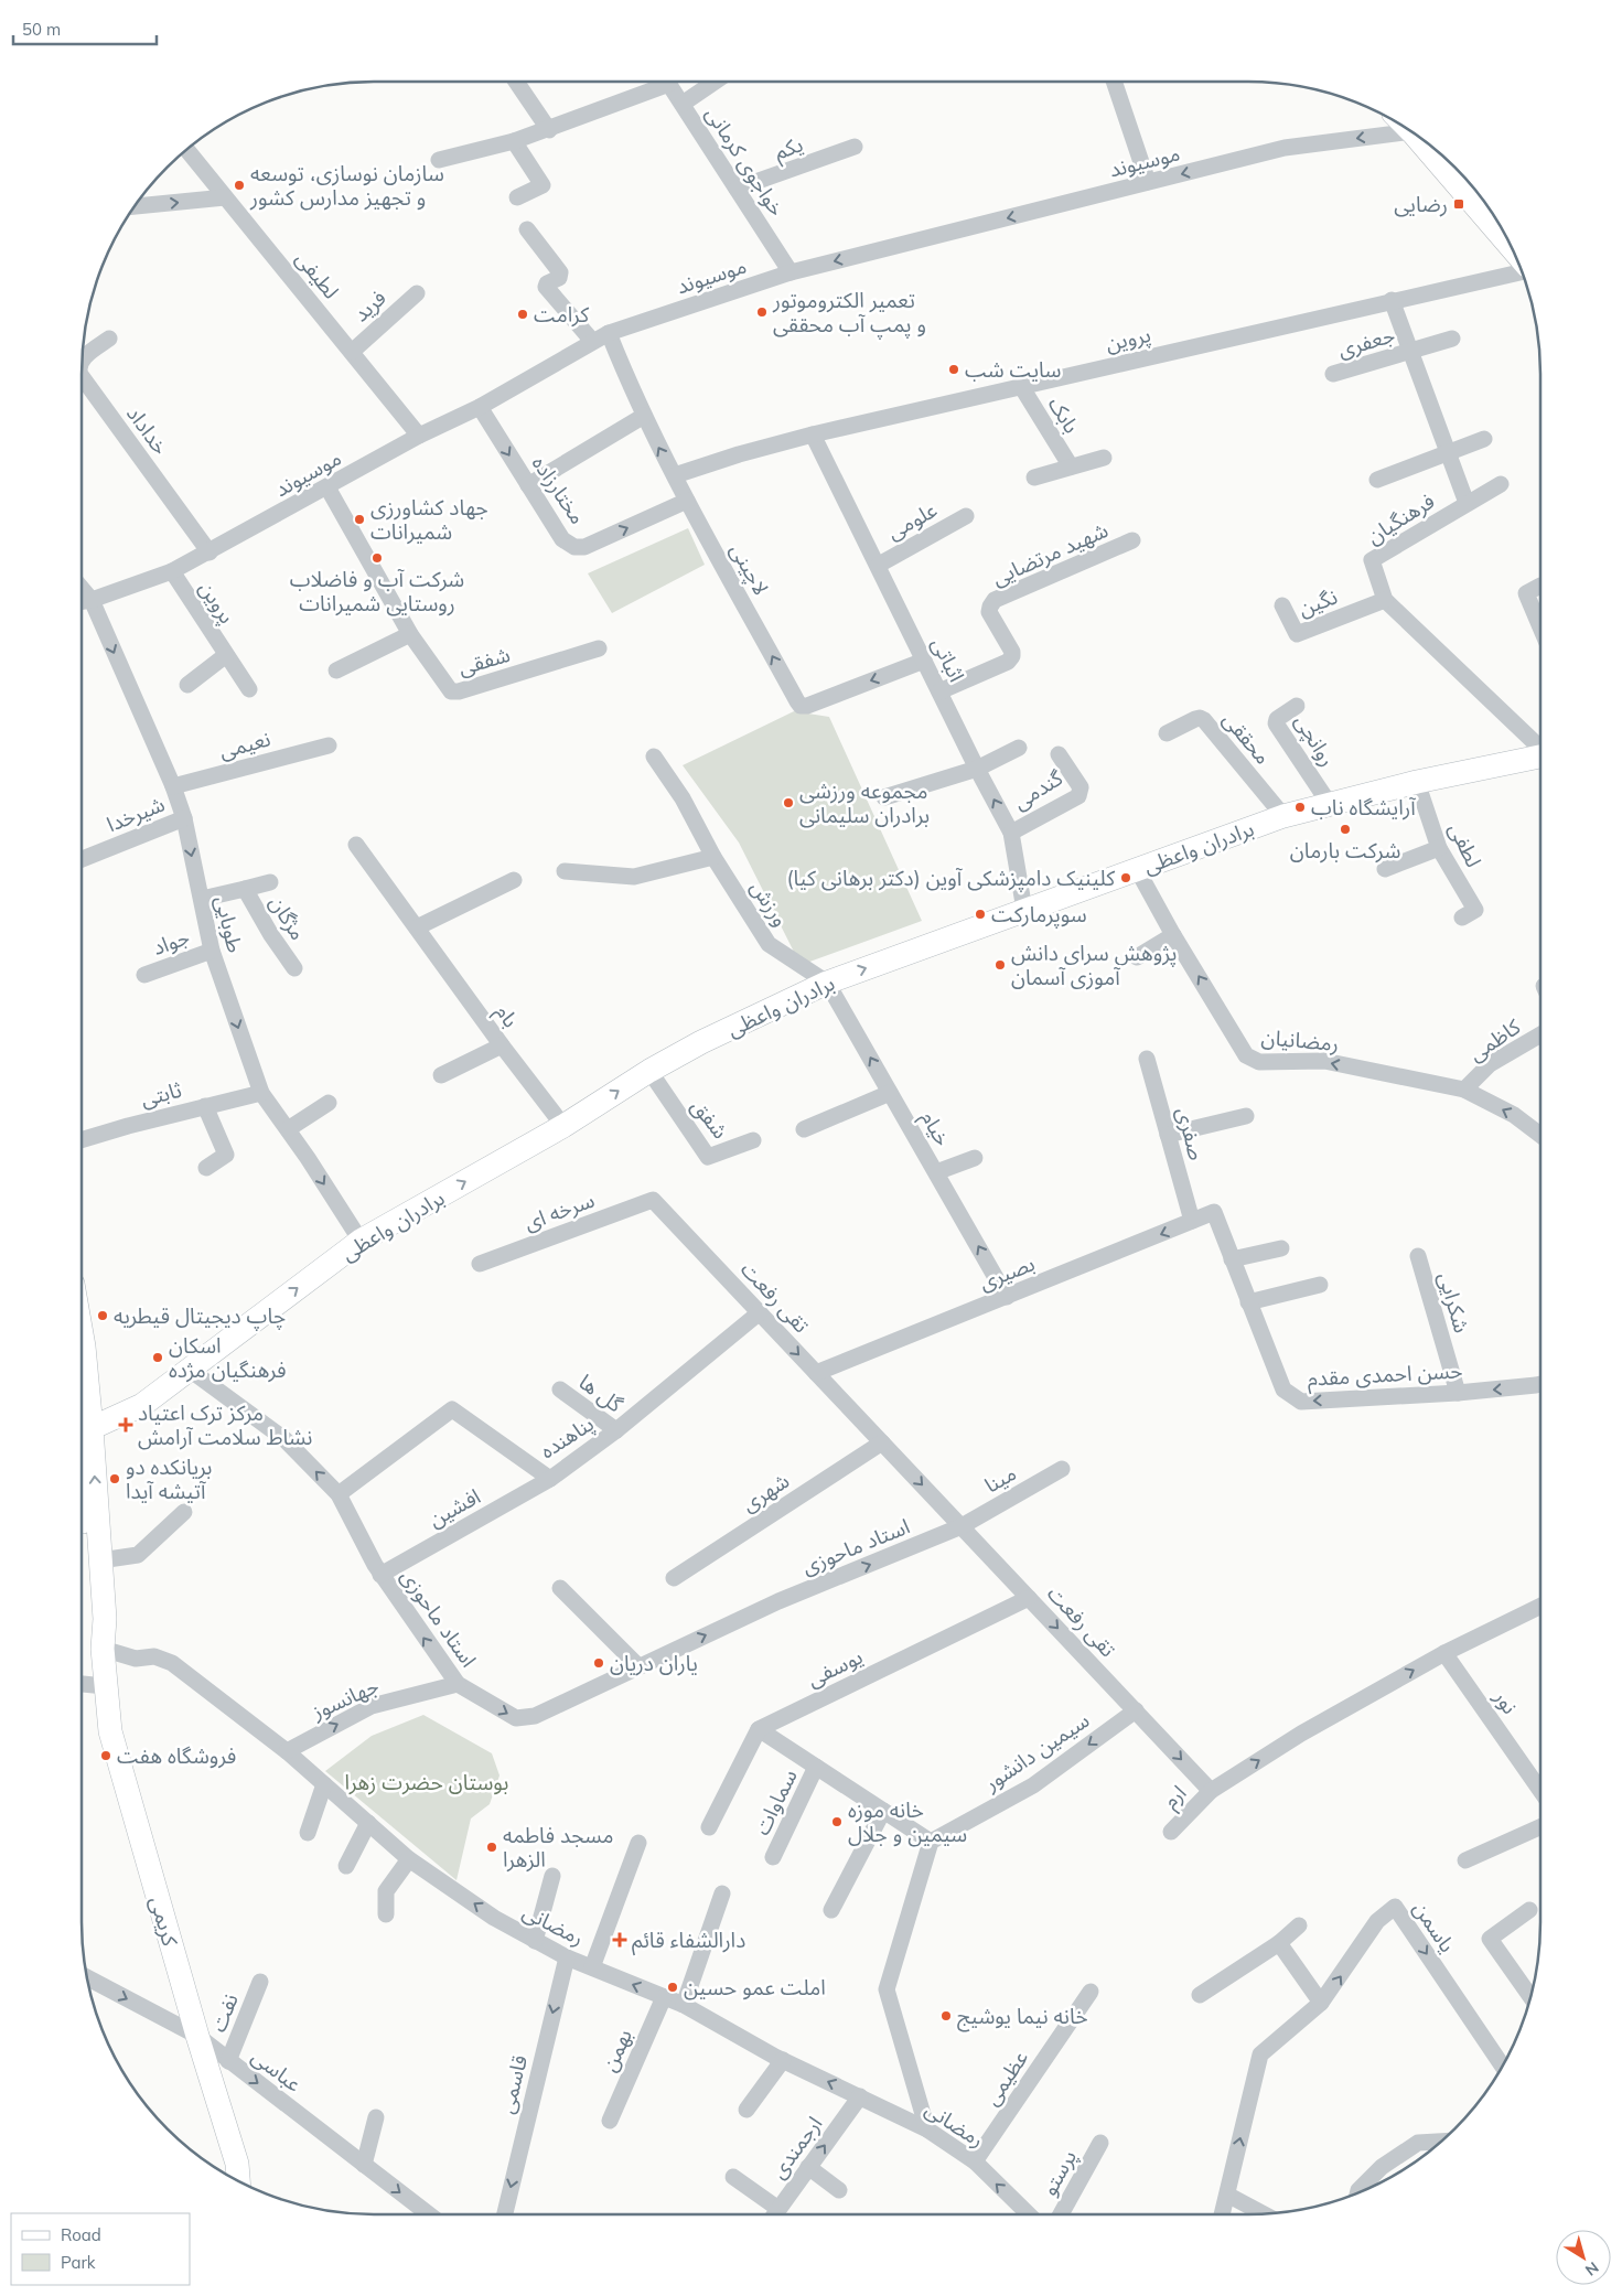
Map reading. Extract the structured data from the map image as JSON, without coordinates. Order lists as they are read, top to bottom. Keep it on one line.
{"streets":{"main road":["برادران واعظی","کریمی"],"street":["یکم","خواجوی کرمانی","موسیوند","لطیفی","فرید","پروین","جعفری","بابک","خداداد","مختارزاده","فرهنگیان","علومی","شهید مرتضایی","لاچینی","نگین","اثباتی","شفقی","محققی","روانچی","نعیمی","گندمی","شیرخدا","لطفی","ورزش","مژگان","طوبایی","جواد","بام","رمضانیان","کاظمی","ثابتی","شفق","خیام","صفری","سرخه ای","بصیری","تقی رفعت","شکرایی","حسن احمدی مقدم","گل ها","پناهنده","مینا","شهری","افشین","استاد ماحوزی","یوسفی","جهانسوز","نور","سیمین دانشور","ارم","سماوات","رمضانی","یاسمن","نفت","بهمن","عباسی","عظیمی","قاسمی","ارجمندی","پرستو"]},"crossings":[["یکم","خواجوی کرمانی"],["خواجوی کرمانی","موسیوند"],["موسیوند","لطیفی"],["موسیوند","پروین"],["موسیوند","خداداد"],["موسیوند","مختارزاده"],["موسیوند","لاچینی"],["موسیوند","شفقی"],["موسیوند","طوبایی"],["لطیفی","فرید"],["پروین","بابک"],["پروین","فرهنگیان"],["پروین","لاچینی"],["پروین","اثباتی"],["جعفری","فرهنگیان"],["مختارزاده","لاچینی"],["فرهنگیان","نگین"],["علومی","اثباتی"],["شهید مرتضایی","اثباتی"],["لاچینی","اثباتی"],["اثباتی","گندمی"],["اثباتی","برادران واعظی"],["محققی","برادران واعظی"],["روانچی","برادران واعظی"],["نعیمی","طوبایی"],["شیرخدا","طوبایی"],["لطفی","برادران واعظی"],["برادران واعظی","ورزش"],["برادران واعظی","طوبایی"],["برادران واعظی","بام"],["برادران واعظی","رمضانیان"],["برادران واعظی","شفق"],["برادران واعظی","خیام"],["برادران واعظی","استاد ماحوزی"],["برادران واعظی","کریمی"],["ورزش","خیام"],["مژگان","طوبایی"],["طوبایی","جواد"],["طوبایی","ثابتی"],["رمضانیان","کاظمی"],["خیام","بصیری"],["صفری","بصیری"],["سرخه ای","تقی رفعت"],["بصیری","تقی رفعت"],["بصیری","حسن احمدی مقدم"],["تقی رفعت","پناهنده"],["تقی رفعت","مینا"],["تقی رفعت","شهری"],["تقی رفعت","استاد ماحوزی"],["تقی رفعت","یوسفی"],["تقی رفعت","سیمین دانشور"],["تقی رفعت","ارم"],["شکرایی","حسن احمدی مقدم"],["گل ها","پناهنده"],["پناهنده","افشین"],["پناهنده","استاد ماحوزی"],["مینا","استاد ماحوزی"],["افشین","استاد ماحوزی"],["استاد ماحوزی","جهانسوز"],["جهانسوز","رمضانی"],["کریمی","رمضانی"],["کریمی","عباسی"],["رمضانی","بهمن"],["رمضانی","عظیمی"],["رمضانی","قاسمی"],["رمضانی","ارجمندی"],["نفت","عباسی"]],"one_way":["موسیوند","برادران واعظی","طوبایی","رمضانیان","خیام","بصیری","تقی رفعت","حسن احمدی مقدم","جهانسوز","سیمین دانشور","رمضانی","عباسی","قاسمی"],"parks":["بوستان حضرت زهرا"],"places":{"other":["سازمان نوسازی، توسعه و تجهیز مدارس کشور","تعمیر الکتروموتور و پمپ آب محققی","کرامت","سایت شب","جهاد کشاورزی شمیرانات","شرکت آب و فاضلاب روستایی شمیرانات","مجموعه ورزشی برادران سلیمانی","آرایشگاه ناب","شرکت بارمان","کلینیک دامپزشکی آوین (دکتر برهانی کیا)","سوپرمارکت","پژوهش سرای دانش آموزی آسمان","چاپ دیجیتال قیطریه","اسکان فرهنگیان مژده","بریانکده دو آتیشه آیدا","یاران دریان","فروشگاه هفت","خانه موزه سیمین و جلال","مسجد فاطمه الزهرا","املت عمو حسین","خانه نیما یوشیج"],"transit":["رضایی"],"health":["مرکز ترک اعتیاد نشاط سلامت آرامش","دارالشفاء قائم"]},"legend":["Road","Park"],"scale_bar":"50 m","north":"bottom right"}
